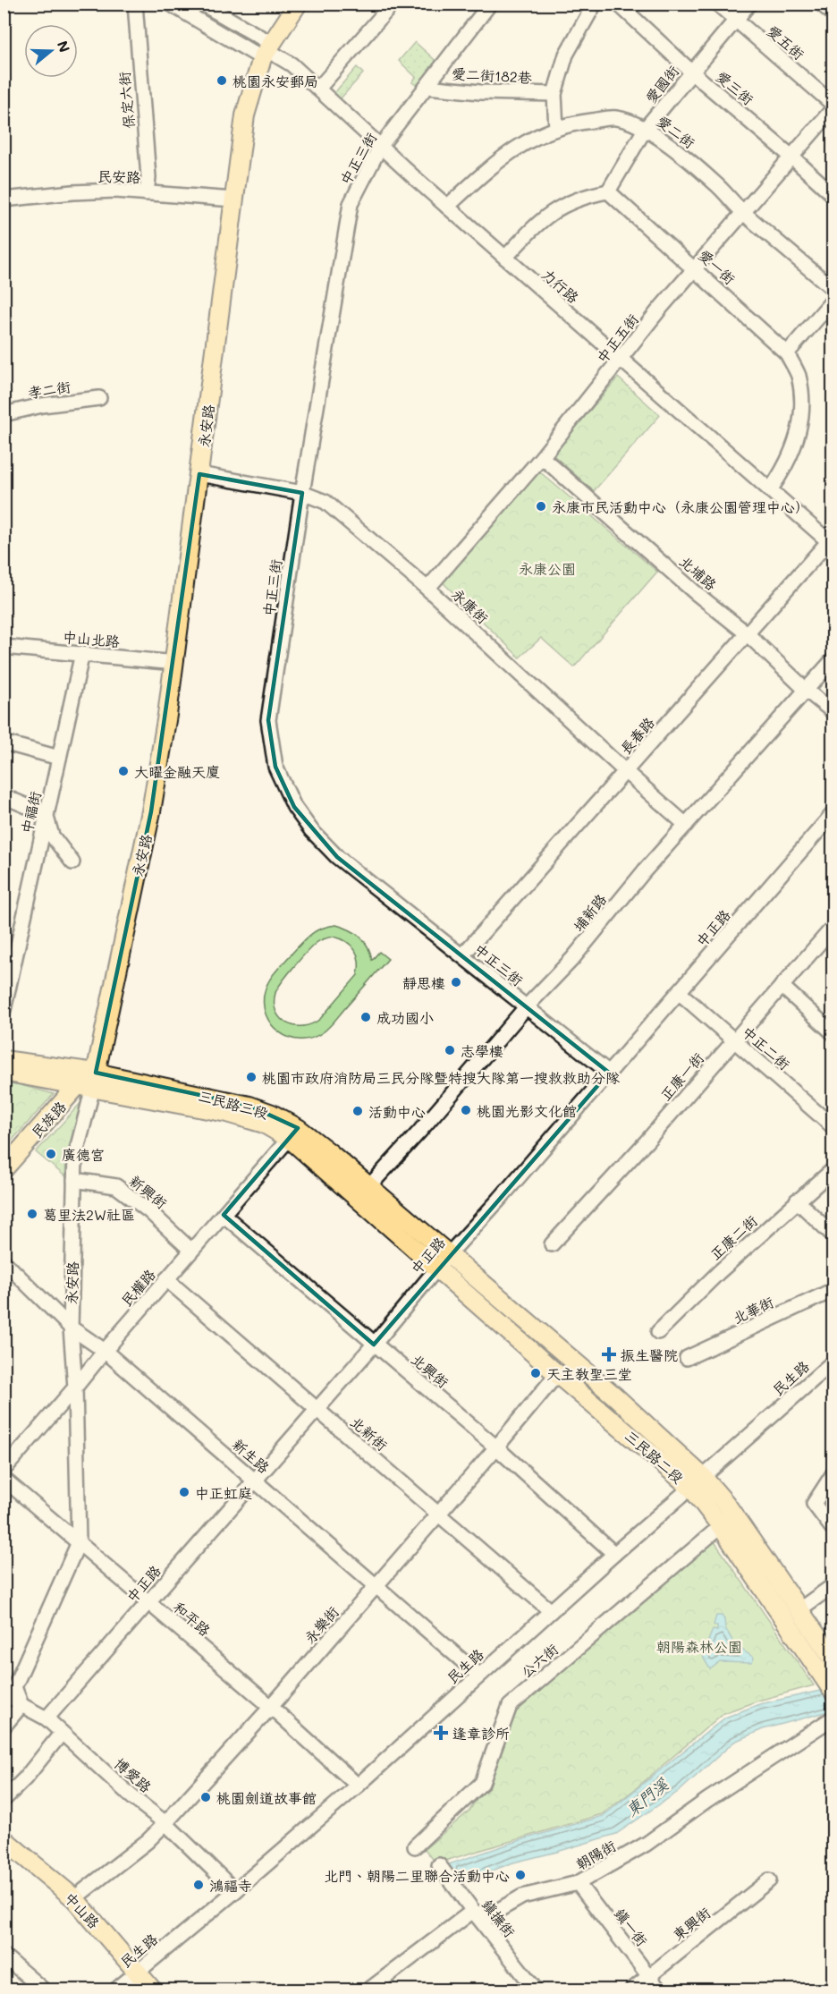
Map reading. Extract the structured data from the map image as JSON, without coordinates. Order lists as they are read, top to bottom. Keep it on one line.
{"streets":{"main road":["永安路","三民路三段","民族路","三民路二段","中山路"],"street":["愛五街","愛二街182巷","愛國街","愛三街","保定六街","愛二街","中正三街","民安路","愛一街","力行路","中正五街","孝二街","北埔路","永康街","中山北路","長春路","中福街","埔新路","中正路","中正二街","正康一街","新興街","正康二街","民權路","北華街","北興街","民生路","北新街","新生路","和平路","永樂街","公六街","博愛路","朝陽街","鎮撫街","東興街","鎮一街"]},"crossings":[["愛五街","愛國街"],["愛二街182巷","中正三街"],["愛國街","愛三街"],["愛國街","愛二街"],["愛國街","愛一街"],["愛三街","中正五街"],["保定六街","民安路"],["愛二街","力行路"],["愛二街","中正五街"],["中正三街","力行路"],["中正三街","永康街"],["中正三街","長春路"],["中正三街","埔新路"],["中正三街","中正路"],["民安路","永安路"],["愛一街","力行路"],["愛一街","中正五街"],["力行路","中正五街"],["力行路","永安路"],["力行路","長春路"],["中正五街","北埔路"],["中正五街","永康街"],["永安路","永康街"],["永安路","中山北路"],["永安路","三民路三段"],["永安路","民族路"],["永安路","新興街"],["永安路","民權路"],["永安路","新生路"],["永安路","和平路"],["永安路","博愛路"],["北埔路","長春路"],["北埔路","埔新路"],["永康街","長春路"],["永康街","埔新路"],["中山北路","中福街"],["埔新路","三民路三段"],["中正路","中正二街"],["中正路","三民路三段"],["中正路","北興街"],["中正路","北新街"],["中正路","新生路"],["中正路","三民路二段"],["中正路","和平路"],["中正路","博愛路"],["中正二街","正康一街"],["三民路三段","民族路"],["三民路三段","民權路"],["三民路三段","三民路二段"],["新興街","民權路"],["民權路","北興街"],["民權路","北新街"],["民權路","新生路"],["北興街","民生路"],["北興街","永樂街"],["民生路","北新街"],["民生路","新生路"],["民生路","三民路二段"],["民生路","和平路"],["民生路","博愛路"],["民生路","中山路"],["北新街","永樂街"],["新生路","永樂街"],["三民路二段","永樂街"],["三民路二段","公六街"],["和平路","永樂街"],["永樂街","博愛路"],["永樂街","中山路"],["朝陽街","鎮撫街"],["朝陽街","鎮一街"],["東興街","鎮一街"]],"water":["東門溪"],"parks":["永康公園","朝陽森林公園"],"places":{"other":["桃園永安郵局","永康市民活動中心（永康公園管理中心）","大曜金融天廈","靜思樓","成功國小","志學樓","桃園市政府消防局三民分隊暨特搜大隊第一搜救救助分隊","桃園光影文化館","活動中心","廣德宮","葛里法2W社區","天主教聖三堂","中正虹庭","桃園劍道故事館","北門、朝陽二里聯合活動中心","鴻福寺"],"health":["振生醫院","逢章診所"]},"north":"right"}
